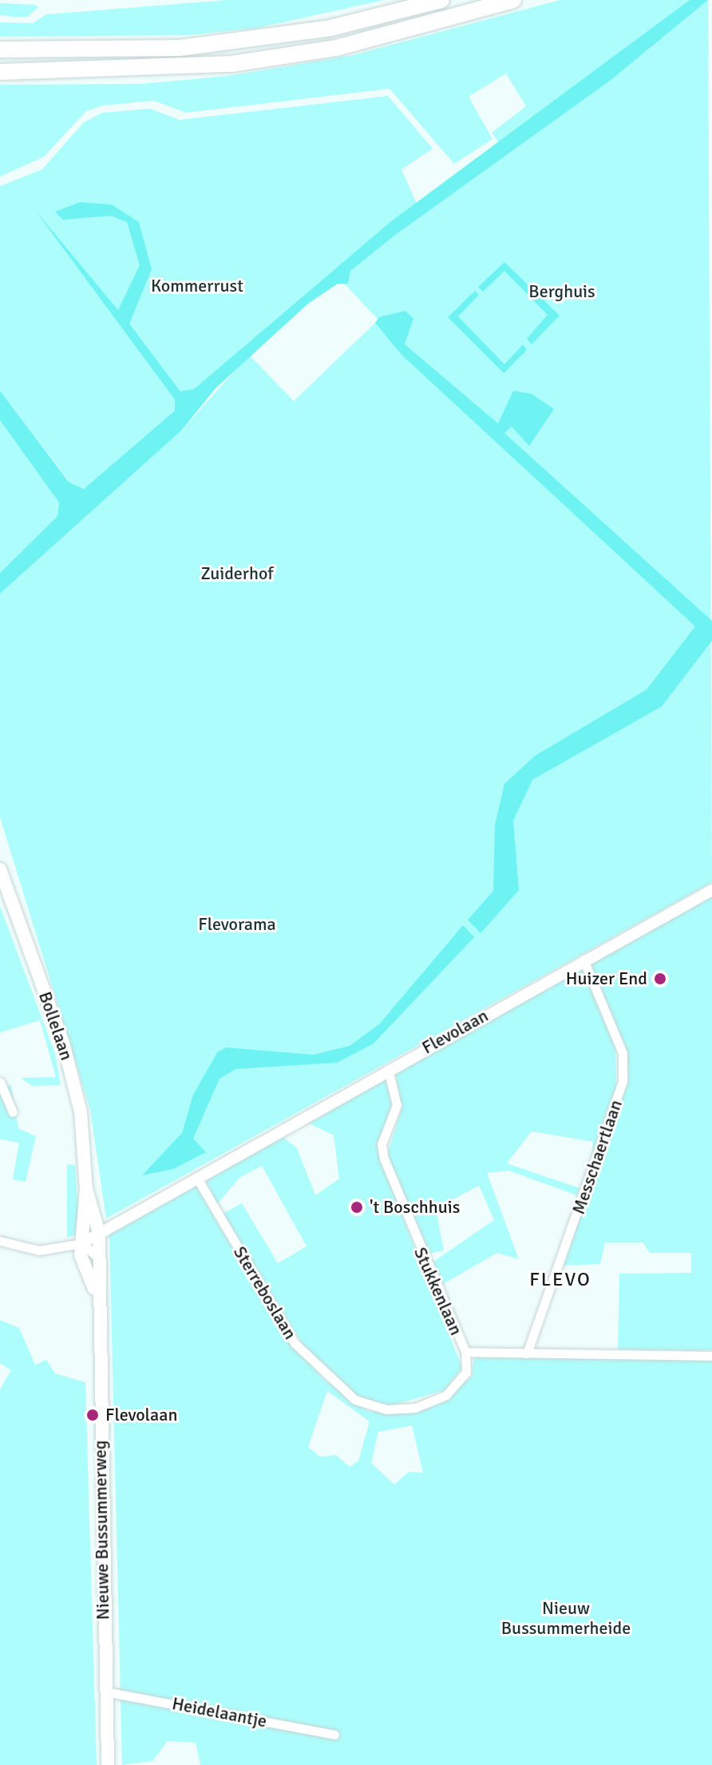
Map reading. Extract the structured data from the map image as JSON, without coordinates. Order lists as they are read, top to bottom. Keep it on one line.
{"streets":{"main road":["Bollelaan","Nieuwe Bussummerweg"],"street":["Flevolaan","Messchaertlaan","Stukkenlaan","Sterreboslaan","Heidelaantje"]},"crossings":[["Bollelaan","Flevolaan"],["Bollelaan","Nieuwe Bussummerweg"],["Flevolaan","Messchaertlaan"],["Flevolaan","Stukkenlaan"],["Flevolaan","Sterreboslaan"],["Flevolaan","Nieuwe Bussummerweg"],["Messchaertlaan","Stukkenlaan"],["Stukkenlaan","Sterreboslaan"],["Nieuwe Bussummerweg","Heidelaantje"]],"districts":["FLEVO"],"parks":["Kommerrust","Berghuis","Zuiderhof","Flevorama","Nieuw Bussummerheide"],"places":["Huizer End","'t Boschhuis","Flevolaan"]}
